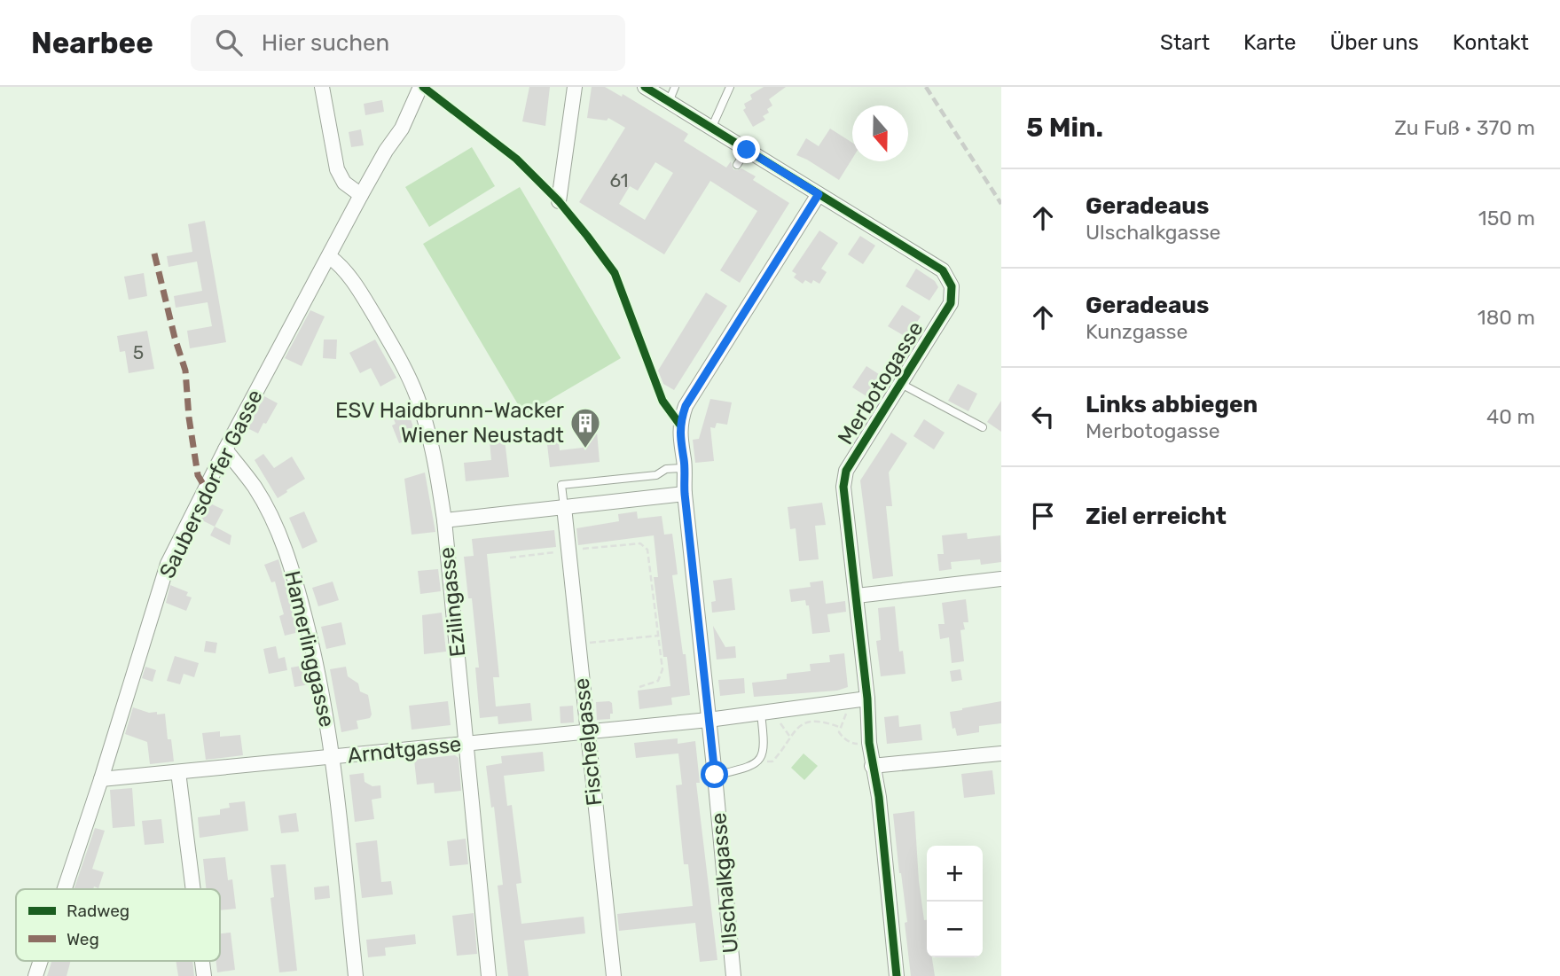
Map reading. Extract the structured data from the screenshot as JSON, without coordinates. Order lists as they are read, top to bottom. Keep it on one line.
{"streets":{"street":["Merbotogasse","Saubersdorfer Gasse","Ezilingasse","Hamerlinggasse","Fischelgasse","Arndtgasse","Ulschalkgasse"]},"crossings":[["Merbotogasse","Arndtgasse"],["Merbotogasse","Ulschalkgasse"],["Saubersdorfer Gasse","Ezilingasse"],["Saubersdorfer Gasse","Hamerlinggasse"],["Saubersdorfer Gasse","Arndtgasse"],["Ezilingasse","Arndtgasse"],["Hamerlinggasse","Arndtgasse"],["Fischelgasse","Arndtgasse"],["Arndtgasse","Ulschalkgasse"]],"places":{"building":["ESV Haidbrunn-Wacker Wiener Neustadt"]},"house_numbers":["61","5"],"legend":["Radweg","Weg"],"north":"bottom","page":{"header":"Nearbee","search":"Hier suchen","nav":["Start","Karte","Über uns","Kontakt"],"heading":["5 Min.","Zu Fuß · 370 m"],"list":[["Geradeaus","Ulschalkgasse","150 m"],["Geradeaus","Kunzgasse","180 m"],["Links abbiegen","Merbotogasse","40 m"],"Ziel erreicht"],"map_buttons":["+","−"]}}
